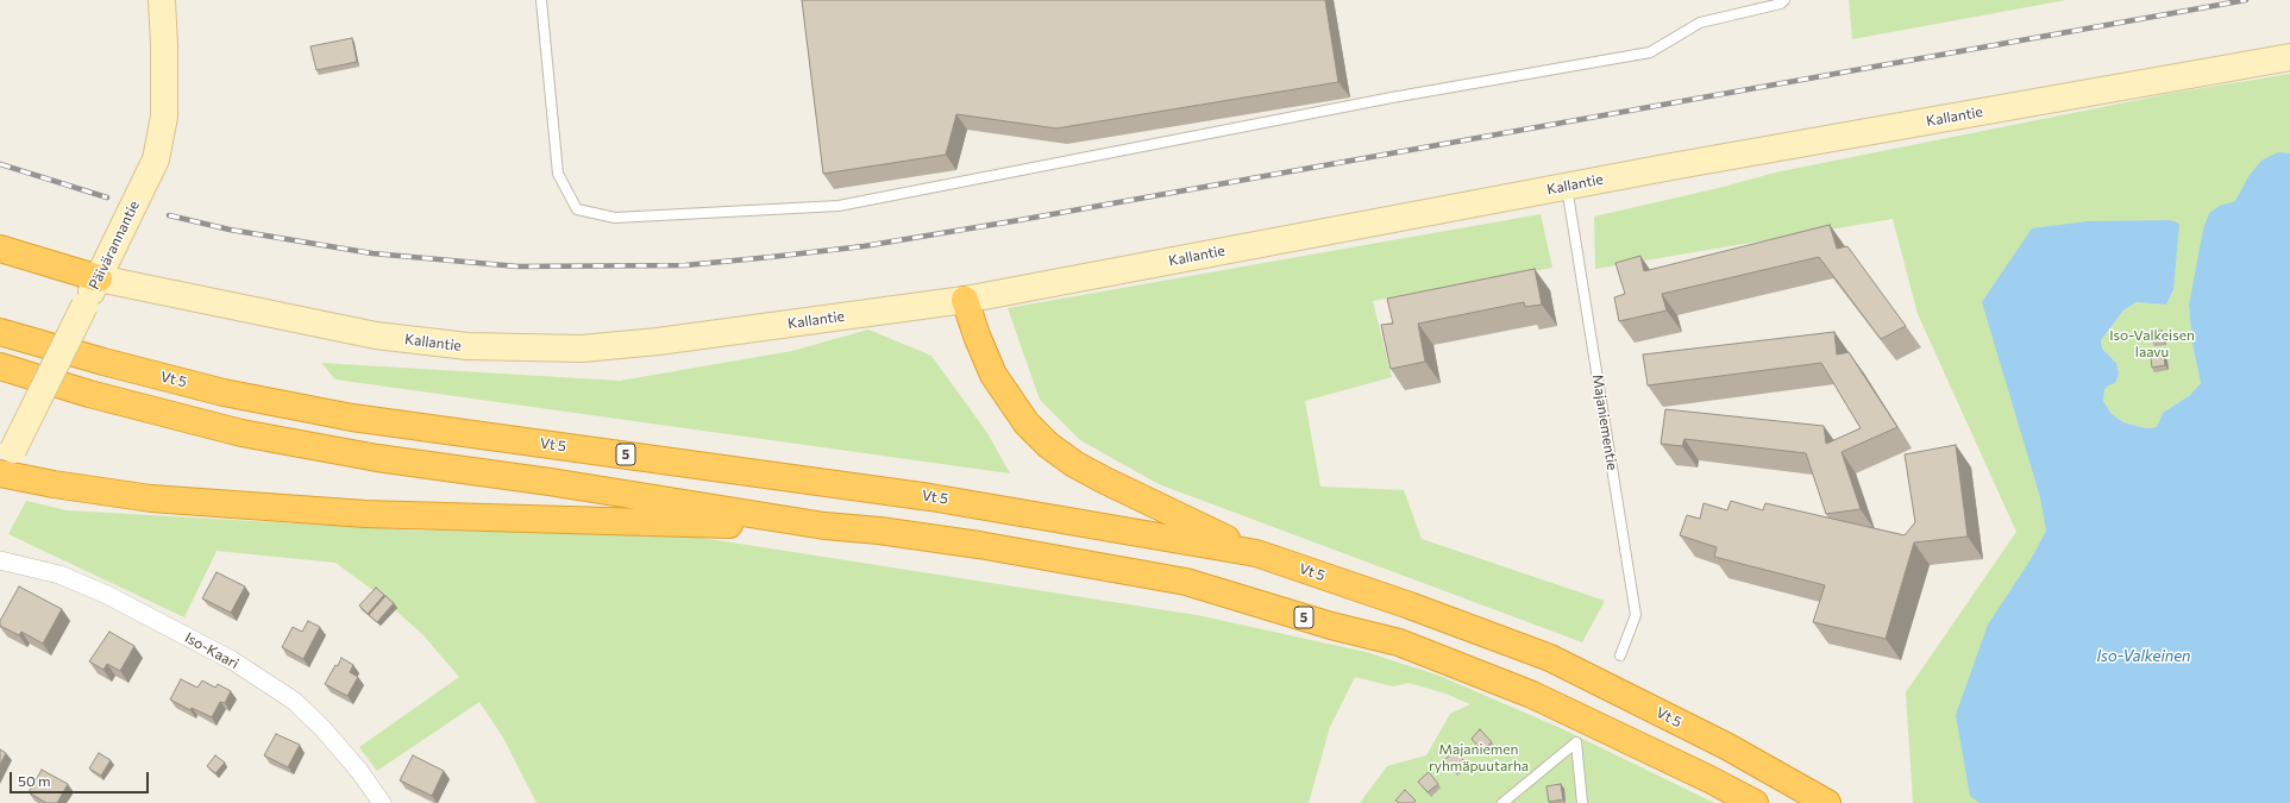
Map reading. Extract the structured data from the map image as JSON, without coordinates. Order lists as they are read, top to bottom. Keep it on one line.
{"streets":{"highway":["Vt 5","5"],"main road":["Kallantie","Päivärannantie"],"street":["Iso-Kaari"],"lane":["Majaniementie"]},"crossings":[["Kallantie","Päivärannantie"],["Kallantie","Majaniementie"]],"water":["Iso-Valkeinen"],"parks":["Iso-Valkeisen laavu","Majaniemen ryhmäpuutarha"],"scale_bar":"50 m"}
